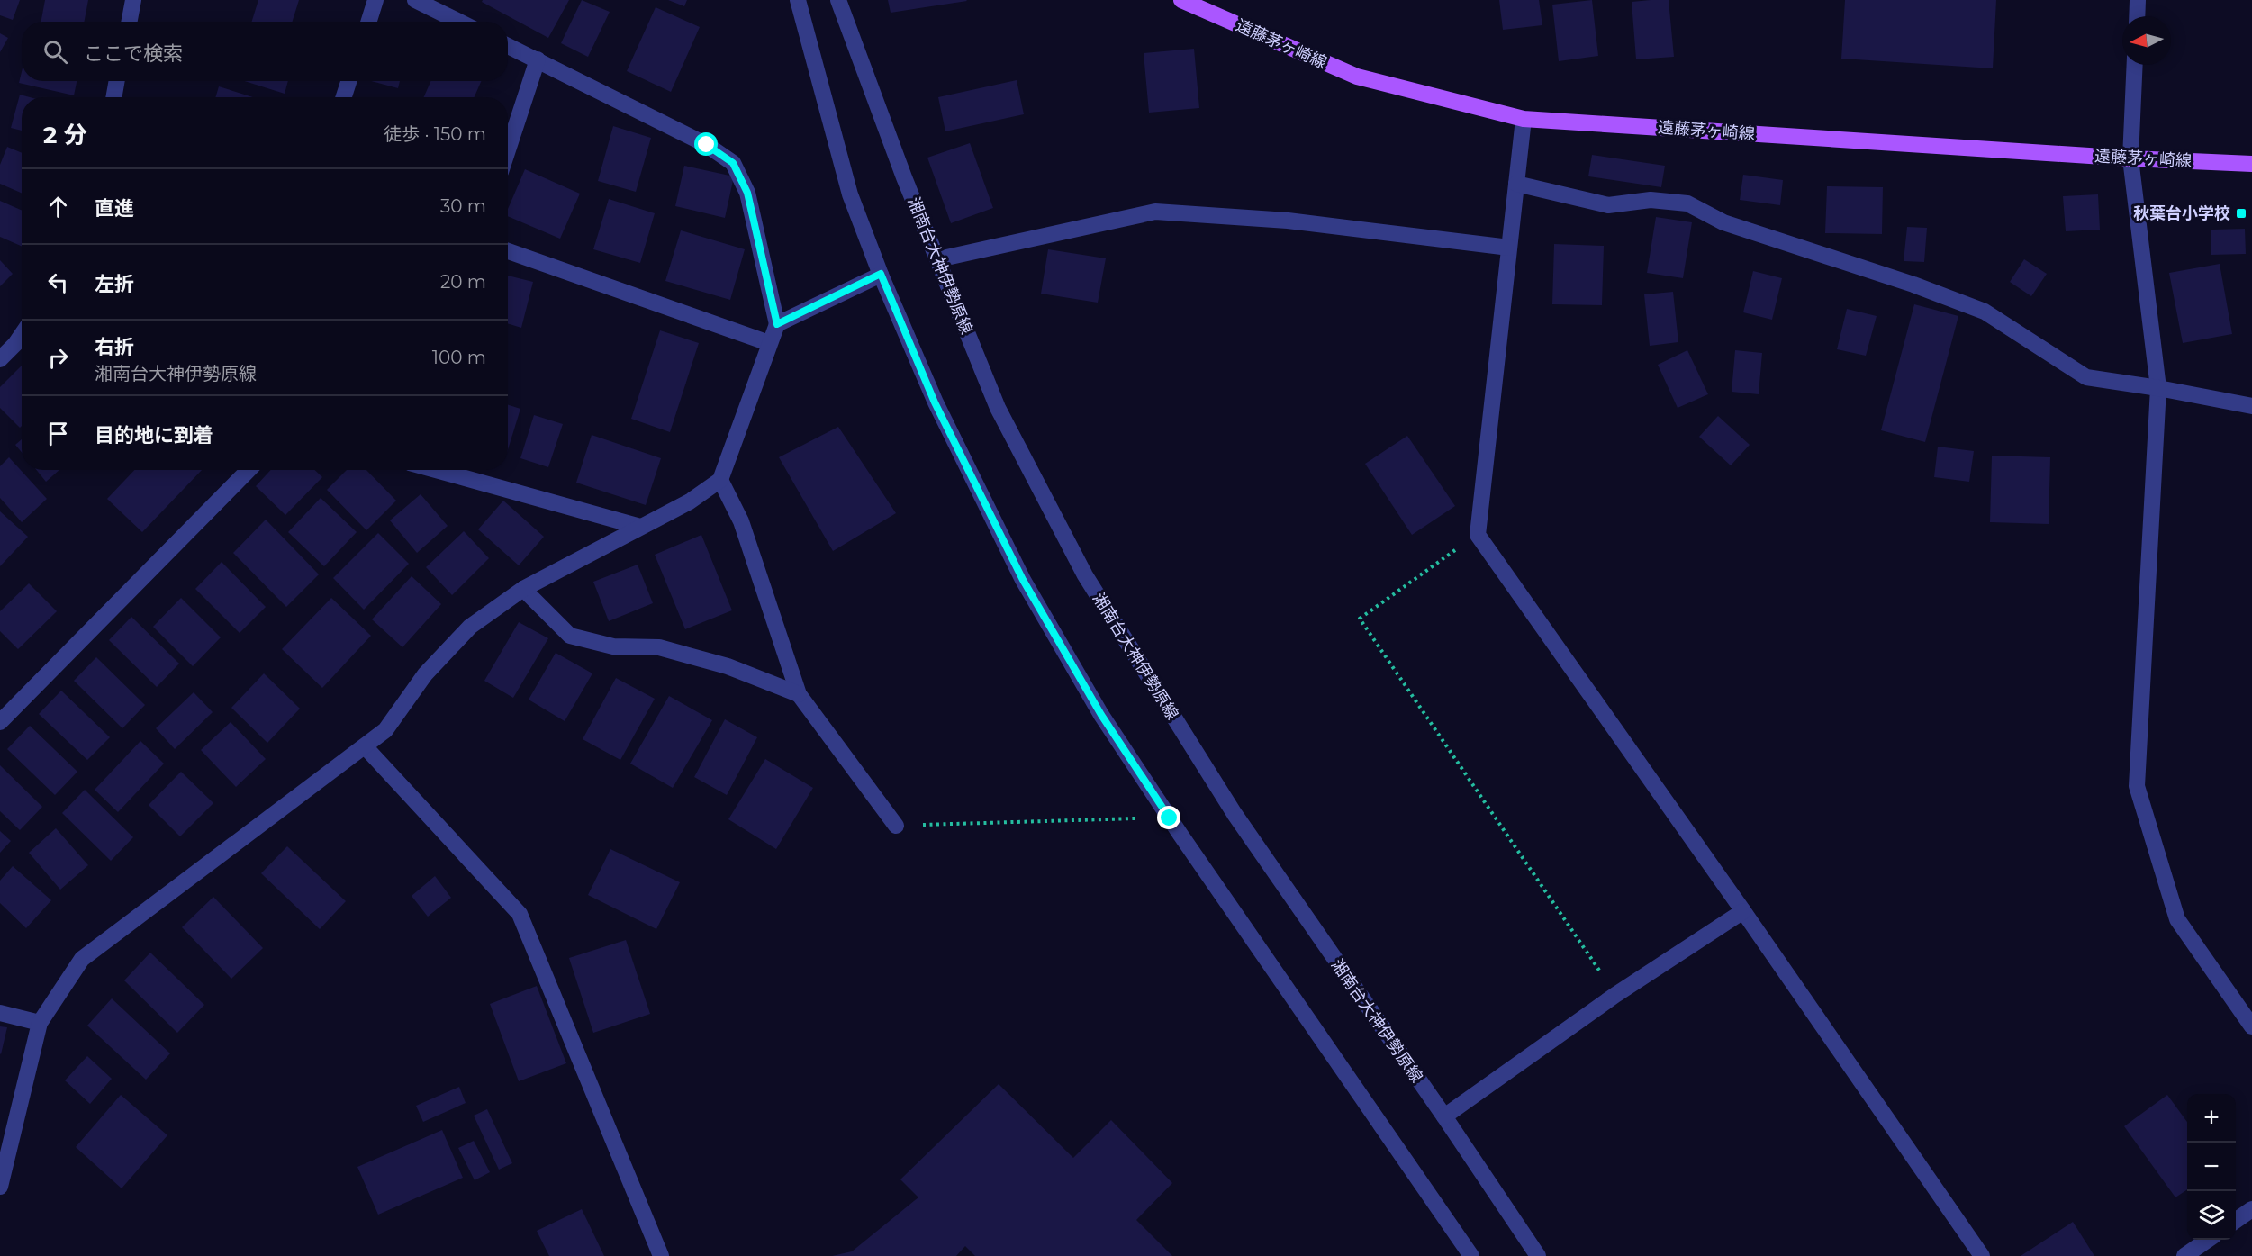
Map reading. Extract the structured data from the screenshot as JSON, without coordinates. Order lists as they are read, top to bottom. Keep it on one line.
{"streets":{"main road":["遠藤茅ヶ崎線"],"street":["湘南台大神伊勢原線"]},"places":{"transit":["秋葉台小学校"]},"north":"left","page":{"search":"ここで検索","heading":["2 分","徒歩 · 150 m"],"list":[["直進","30 m"],["左折","20 m"],["右折","湘南台大神伊勢原線","100 m"],"目的地に到着"],"map_buttons":["+","−"]}}
